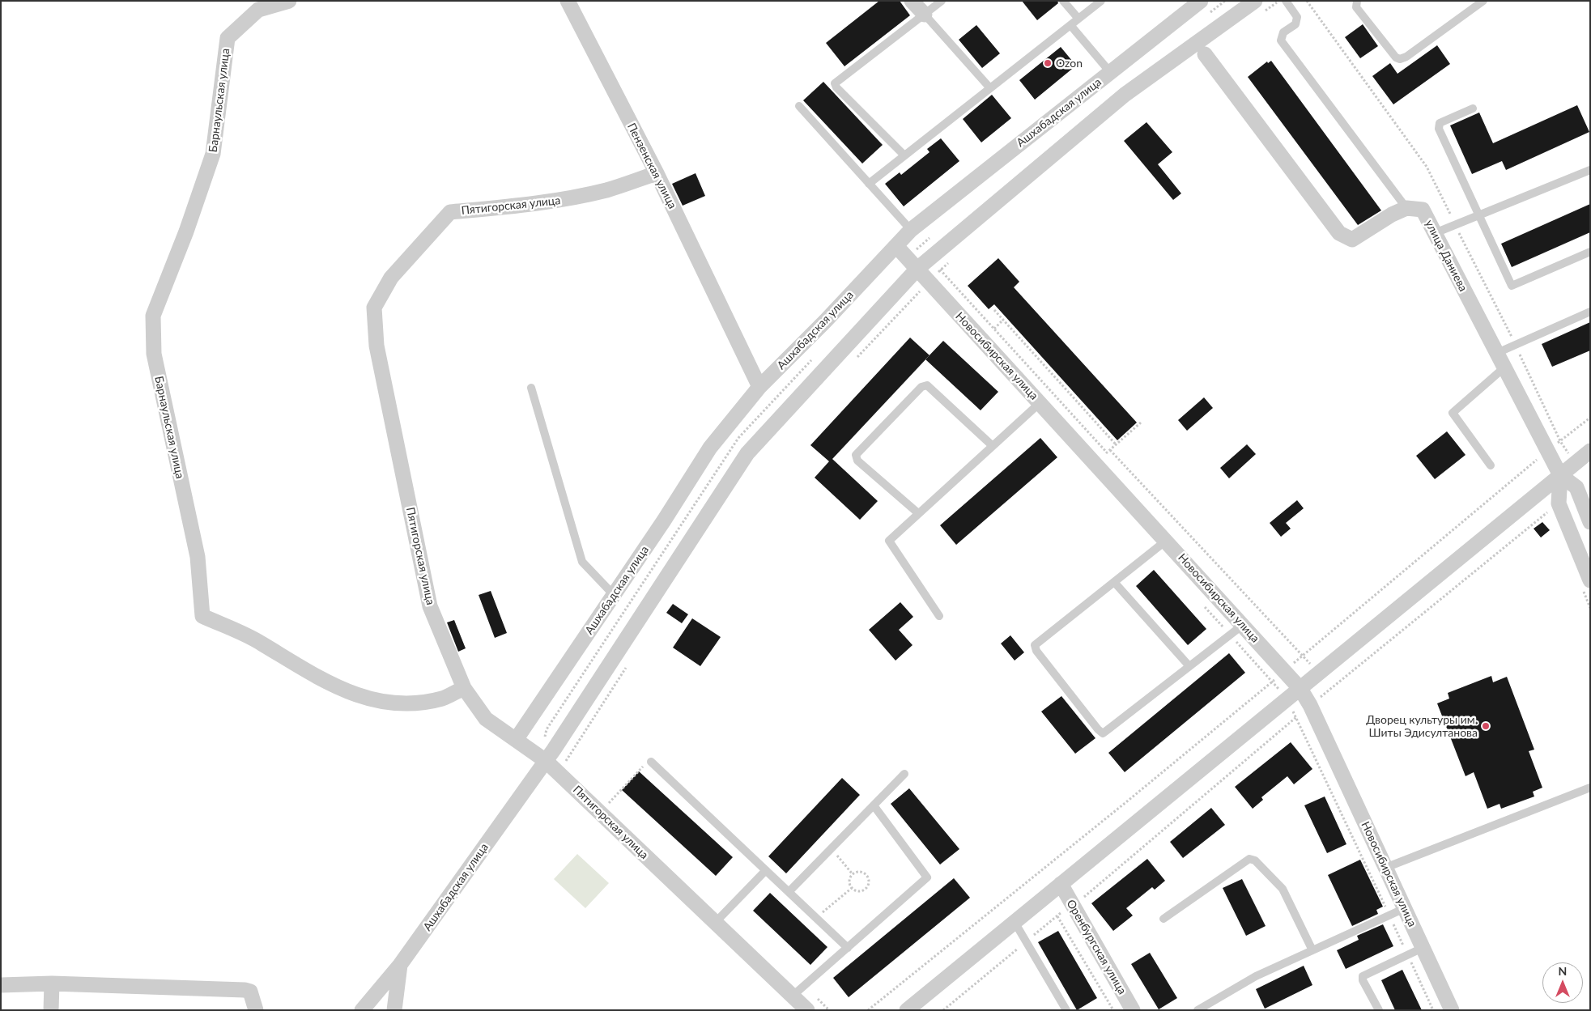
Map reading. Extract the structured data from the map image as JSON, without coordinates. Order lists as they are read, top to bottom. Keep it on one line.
{"streets":{"street":["Барнаульская улица","Ашхабадская улица","Пензенская улица","Пятигорская улица","улица Даниева","Новосибирская улица","Оренбургская улица"]},"crossings":[["Барнаульская улица","Пятигорская улица"],["Ашхабадская улица","Пензенская улица"],["Ашхабадская улица","Пятигорская улица"],["Ашхабадская улица","Новосибирская улица"],["Пензенская улица","Пятигорская улица"]],"places":["Ozon","Дворец культуры им. Шиты Эдисултанова"],"north":"top"}
